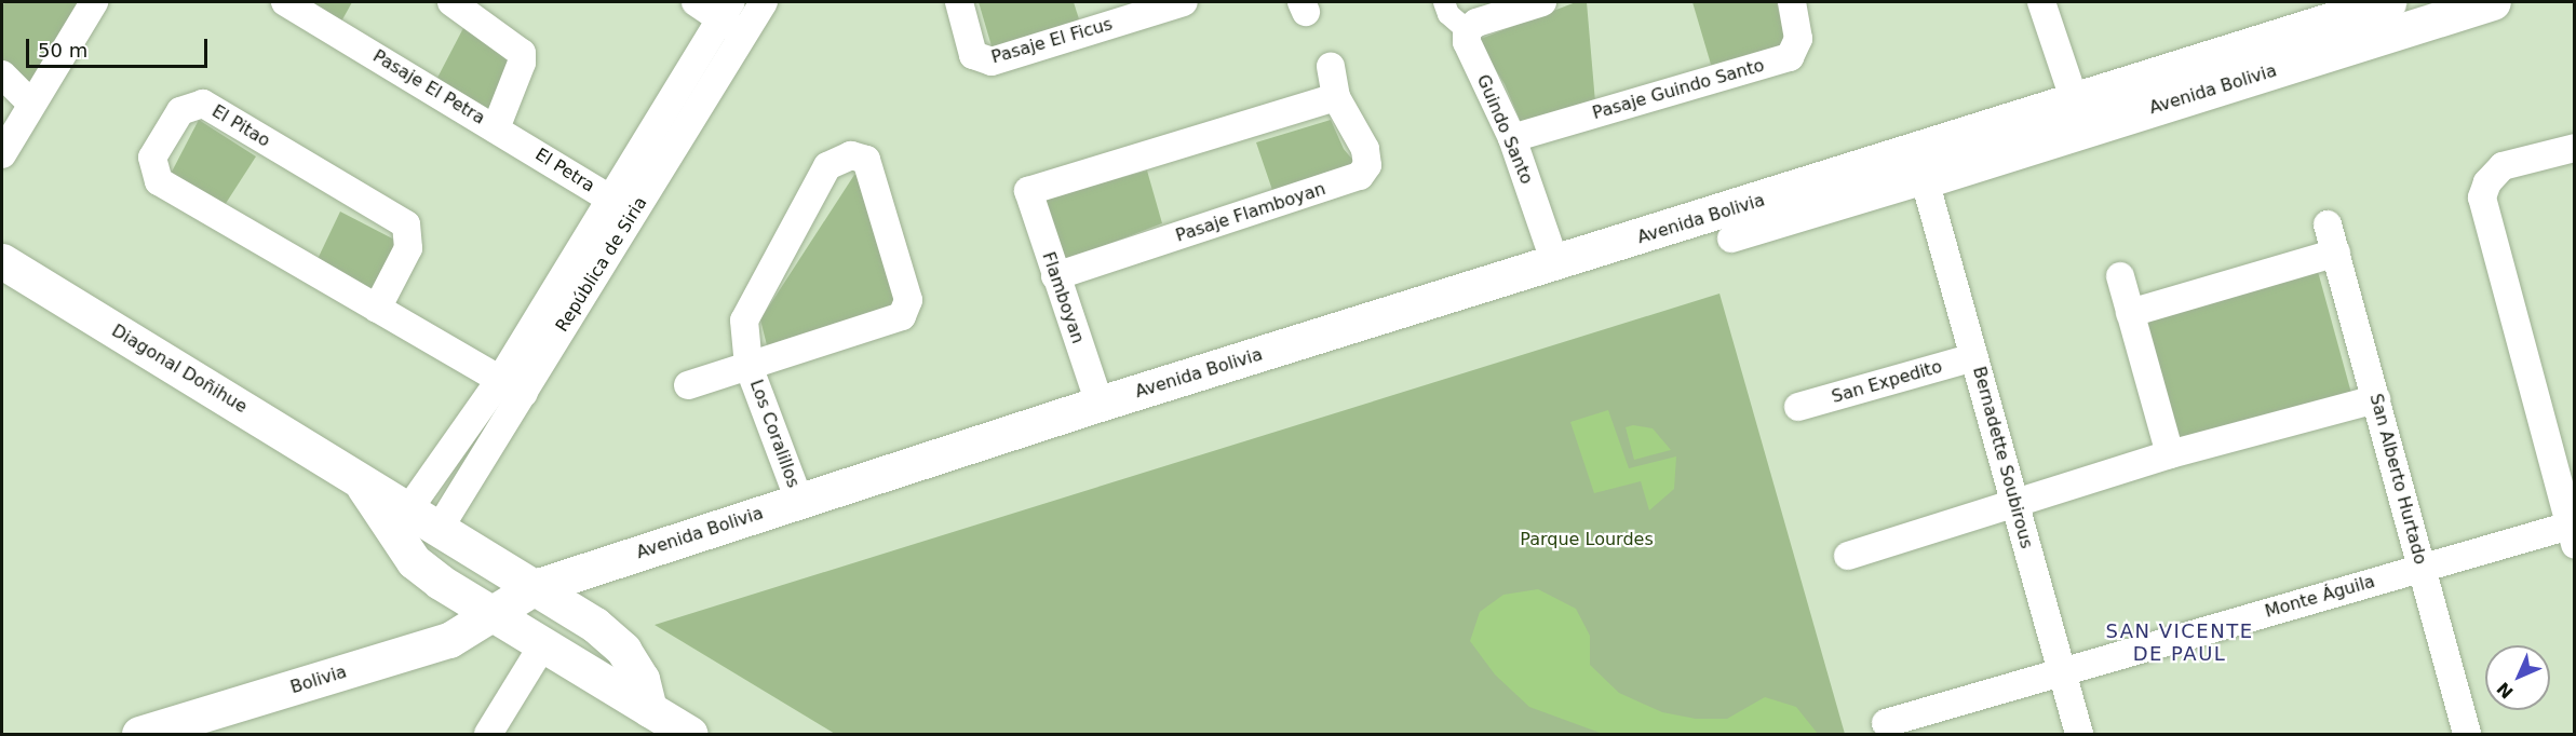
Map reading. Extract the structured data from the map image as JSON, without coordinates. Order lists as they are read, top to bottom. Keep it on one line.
{"streets":{"street":["Pasaje El Ficus","Pasaje El Petra","Pasaje Guindo Santo","Avenida Bolivia","El Pitao","Guindo Santo","El Petra","Pasaje Flamboyan","República de Siria","Flamboyan","Diagonal Doñihue","San Expedito","Los Coralillos","Bernadette Soubirous","San Alberto Hurtado","Monte Águila","Bolivia"]},"crossings":[["Pasaje El Petra","El Petra"],["Pasaje Guindo Santo","Guindo Santo"],["Avenida Bolivia","Guindo Santo"],["Avenida Bolivia","Flamboyan"],["Avenida Bolivia","Diagonal Doñihue"],["Avenida Bolivia","Los Coralillos"],["Avenida Bolivia","Bernadette Soubirous"],["Avenida Bolivia","Bolivia"],["El Pitao","República de Siria"],["El Petra","República de Siria"],["Pasaje Flamboyan","Flamboyan"],["República de Siria","Diagonal Doñihue"],["Diagonal Doñihue","Bolivia"],["San Expedito","Bernadette Soubirous"],["Bernadette Soubirous","Monte Águila"],["San Alberto Hurtado","Monte Águila"]],"districts":["SAN VICENTE DE PAUL"],"parks":["Parque Lourdes"],"scale_bar":"50 m","north":"bottom left"}
